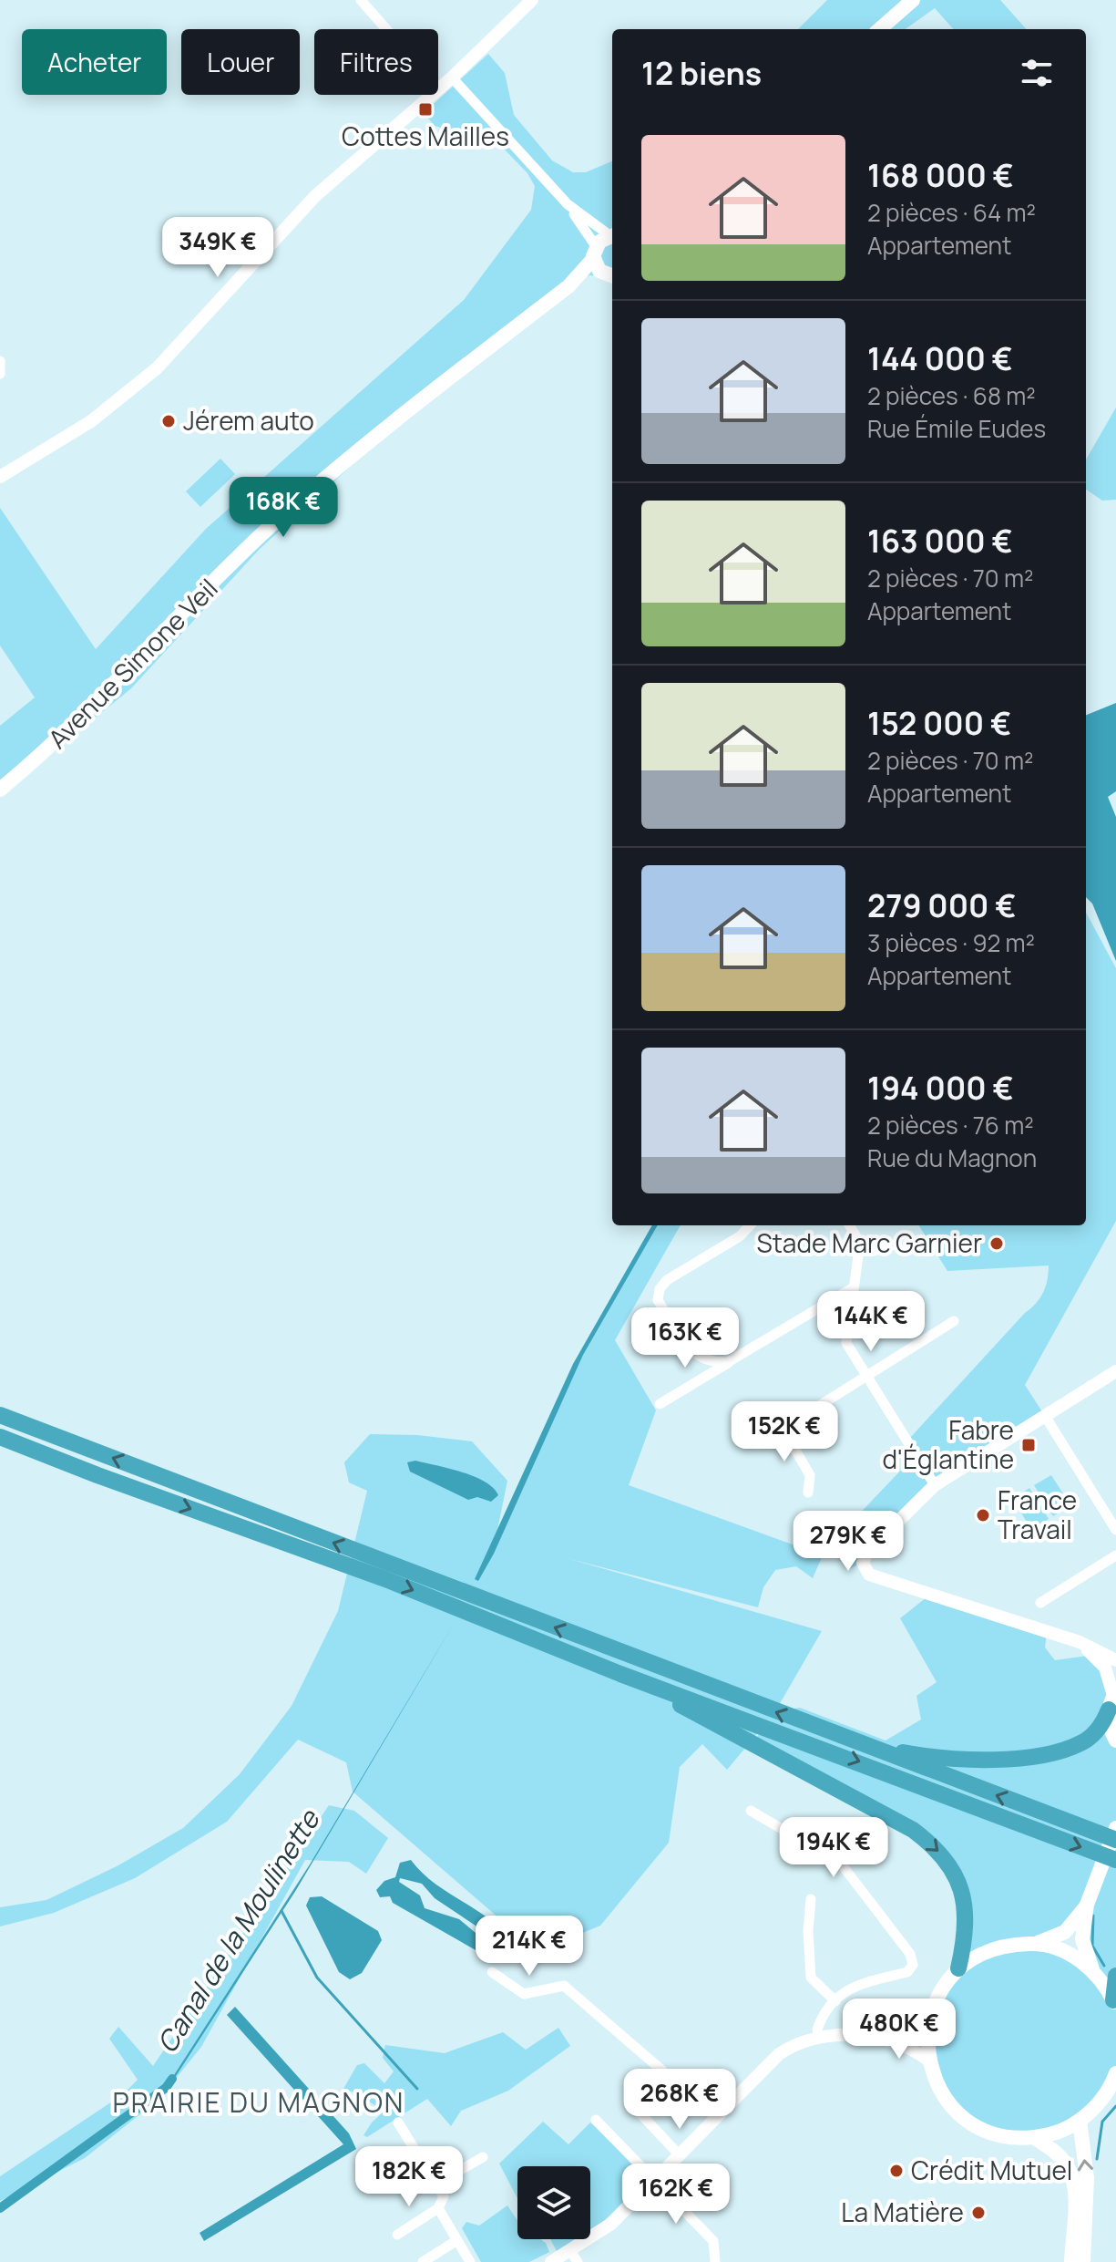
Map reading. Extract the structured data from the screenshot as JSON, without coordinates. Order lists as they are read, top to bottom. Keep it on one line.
{"streets":{"main road":["Avenue Simone Veil"]},"districts":["PRAIRIE DU MAGNON"],"water":["Canal de la Moulinette"],"places":{"transit":["Cottes Mailles","Fabre d'Églantine"],"other":["Jérem auto","Stade Marc Garnier","France Travail","Crédit Mutuel","La Matière"]},"page":{"chip":["Acheter","Louer","Filtres"],"heading":"12 biens","list":[{"name":"168 000 €","note":"2 pièces · 64 m² · Appartement"},{"name":"144 000 €","note":"2 pièces · 68 m² · Rue Émile Eudes"},{"name":"163 000 €","note":"2 pièces · 70 m² · Appartement"},{"name":"152 000 €","note":"2 pièces · 70 m² · Appartement"},{"name":"279 000 €","note":"3 pièces · 92 m² · Appartement"},{"name":"194 000 €","note":"2 pièces · 76 m² · Rue du Magnon"}],"price":["349K €","168K €","144K €","163K €","152K €","279K €","194K €","214K €","480K €","268K €","182K €","162K €"]}}
